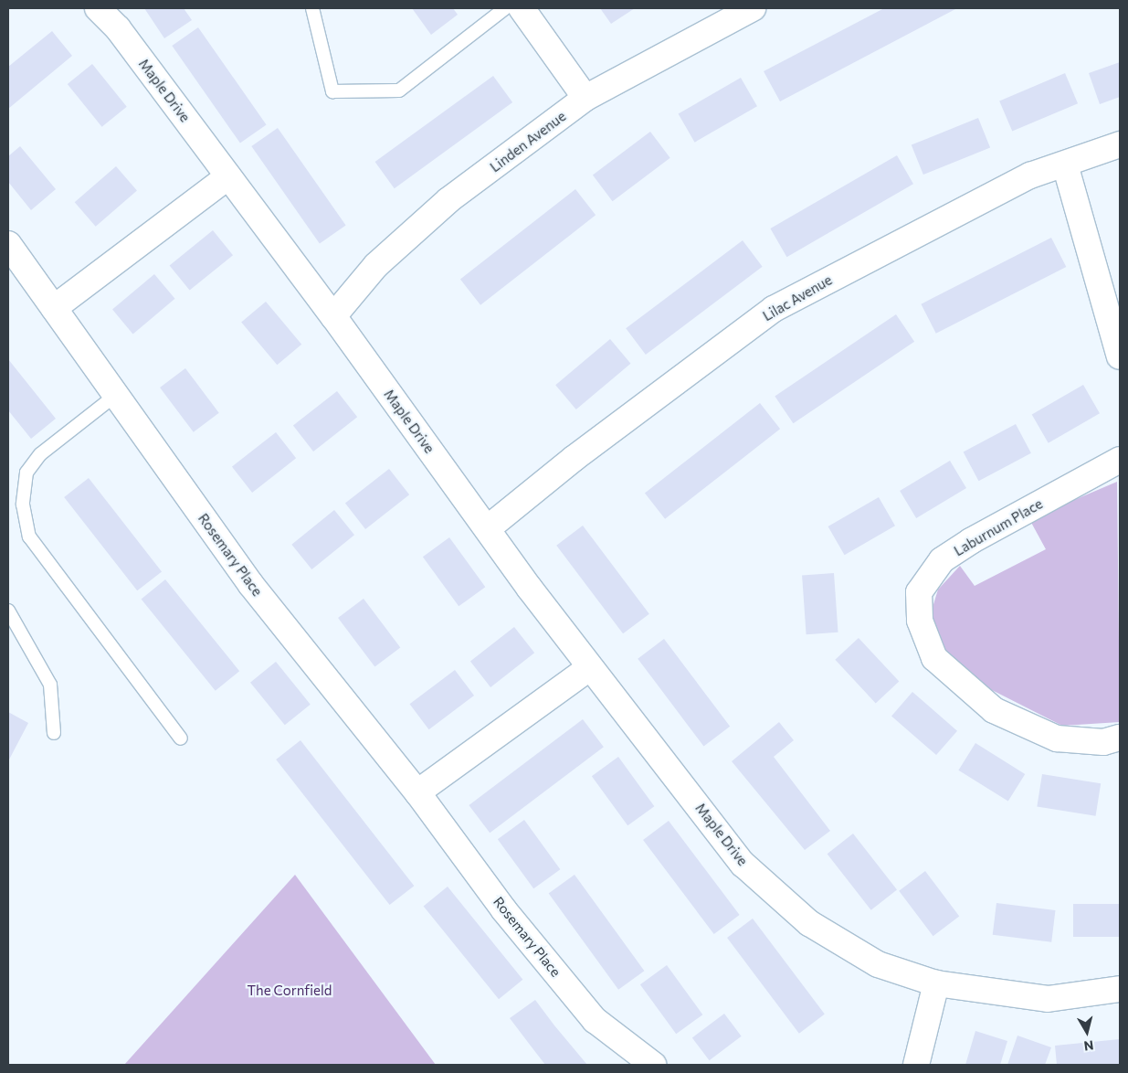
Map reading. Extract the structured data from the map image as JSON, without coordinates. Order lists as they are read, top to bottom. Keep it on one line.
{"streets":{"street":["Maple Drive","Linden Avenue","Lilac Avenue","Laburnum Place","Rosemary Place"]},"crossings":[["Maple Drive","Linden Avenue"],["Maple Drive","Lilac Avenue"]],"parks":["The Cornfield"],"north":"bottom"}
